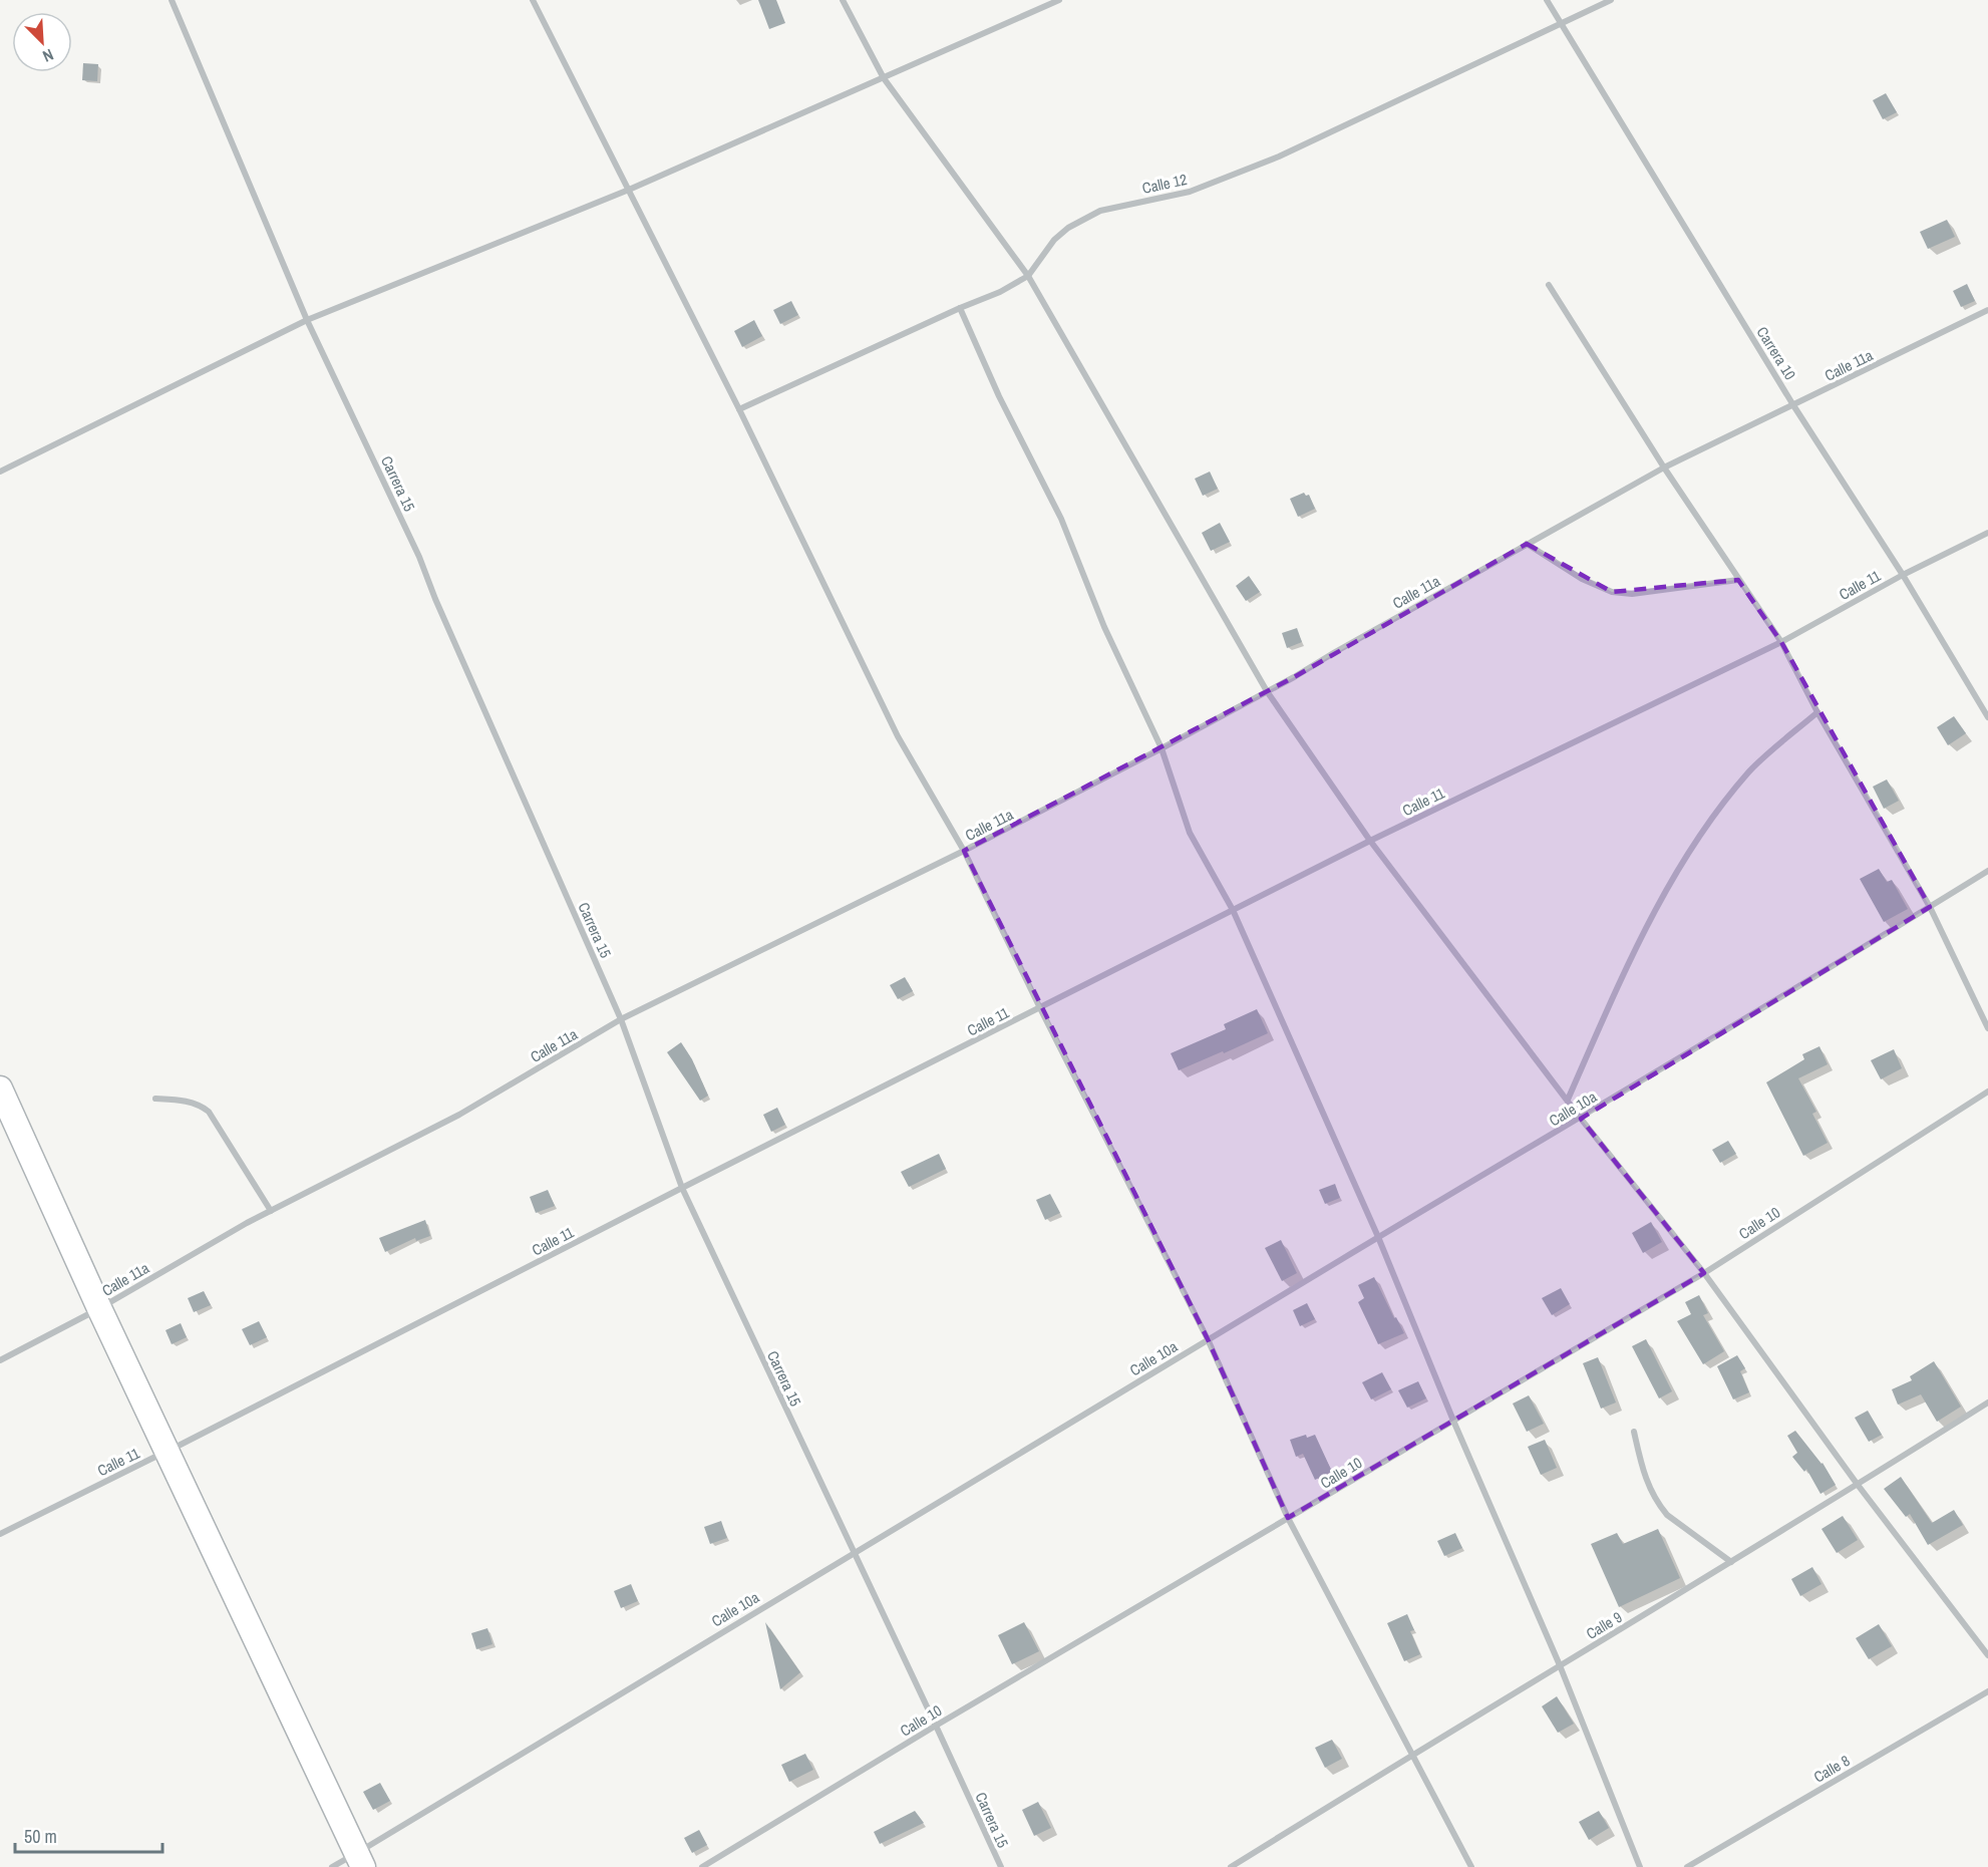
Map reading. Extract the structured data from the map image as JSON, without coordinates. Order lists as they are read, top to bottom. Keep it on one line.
{"streets":{"street":["Calle 12","Carrera 10","Calle 11a","Carrera 15","Calle 11","Calle 10a","Calle 10","Calle 9","Calle 8"]},"crossings":[["Calle 12","Carrera 10"],["Carrera 10","Calle 11a"],["Carrera 10","Calle 11"],["Calle 11a","Carrera 15"],["Carrera 15","Calle 11"],["Carrera 15","Calle 10a"],["Carrera 15","Calle 10"]],"scale_bar":"50 m","north":"bottom right"}
